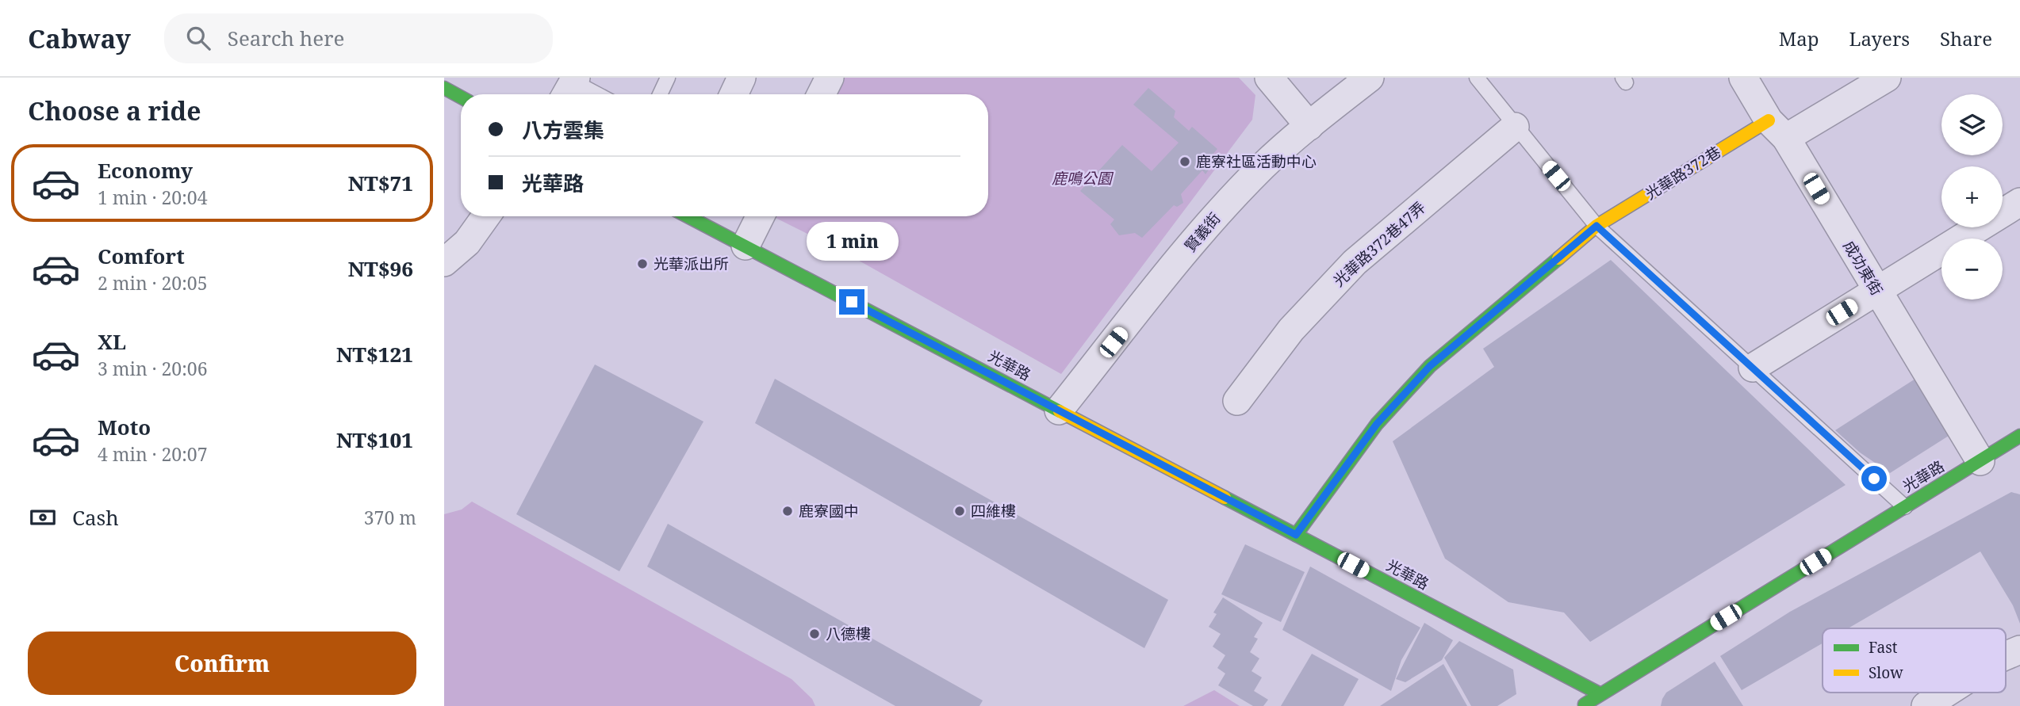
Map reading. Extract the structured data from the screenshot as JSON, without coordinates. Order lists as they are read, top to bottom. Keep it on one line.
{"streets":{"street":["光華路372巷","賢義街","光華路372巷47弄","成功東街","光華路"]},"crossings":[["光華路372巷","成功東街"],["光華路372巷","光華路"],["賢義街","光華路"],["成功東街","光華路"]],"parks":["鹿鳴公園"],"places":["鹿寮社區活動中心","光華派出所","鹿寮國中","四維樓","八德樓"],"legend":["Fast","Slow"],"page":{"header":"Cabway","search":"Search here","nav":["Map","Layers","Share"],"heading":"Choose a ride","map_buttons":["+","−"],"banner":["八方雲集","光華路"],"list":[{"name":"Economy","note":"1 min · 20:04","value":"NT$71"},{"name":"Comfort","note":"2 min · 20:05","value":"NT$96"},{"name":"XL","note":"3 min · 20:06","value":"NT$121"},{"name":"Moto","note":"4 min · 20:07","value":"NT$101"}],"bubble":"1 min","pay":["Cash","370 m"],"buttons":"Confirm"}}
